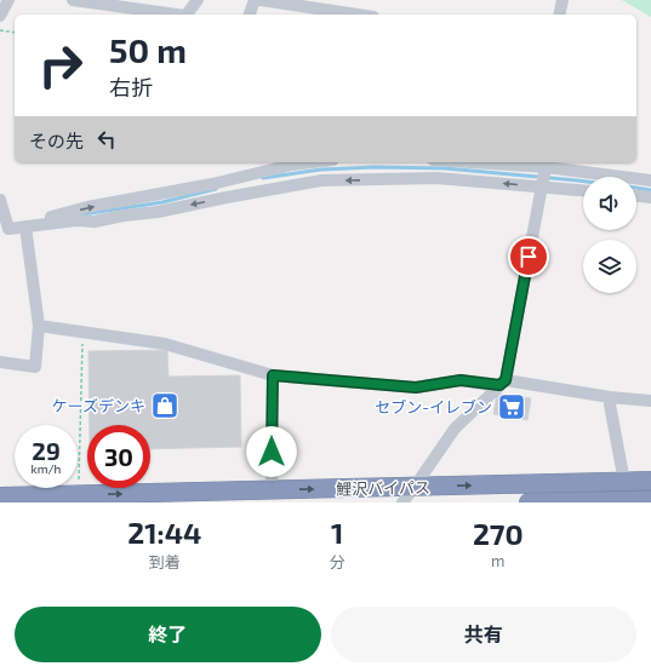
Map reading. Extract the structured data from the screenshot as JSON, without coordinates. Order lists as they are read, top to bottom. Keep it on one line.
{"streets":{"highway":["鯉沢バイパス"]},"one_way":["鯉沢バイパス"],"places":{"shop":["ケーズデンキ"],"supermarket":["セブン-イレブン"]},"page":{"turn":["50 m","右折"],"then":"その先","speed":"29 km/h","limit":"30","eta":["21:44","到着","1","分","270","m"],"buttons":["終了","共有"]}}
